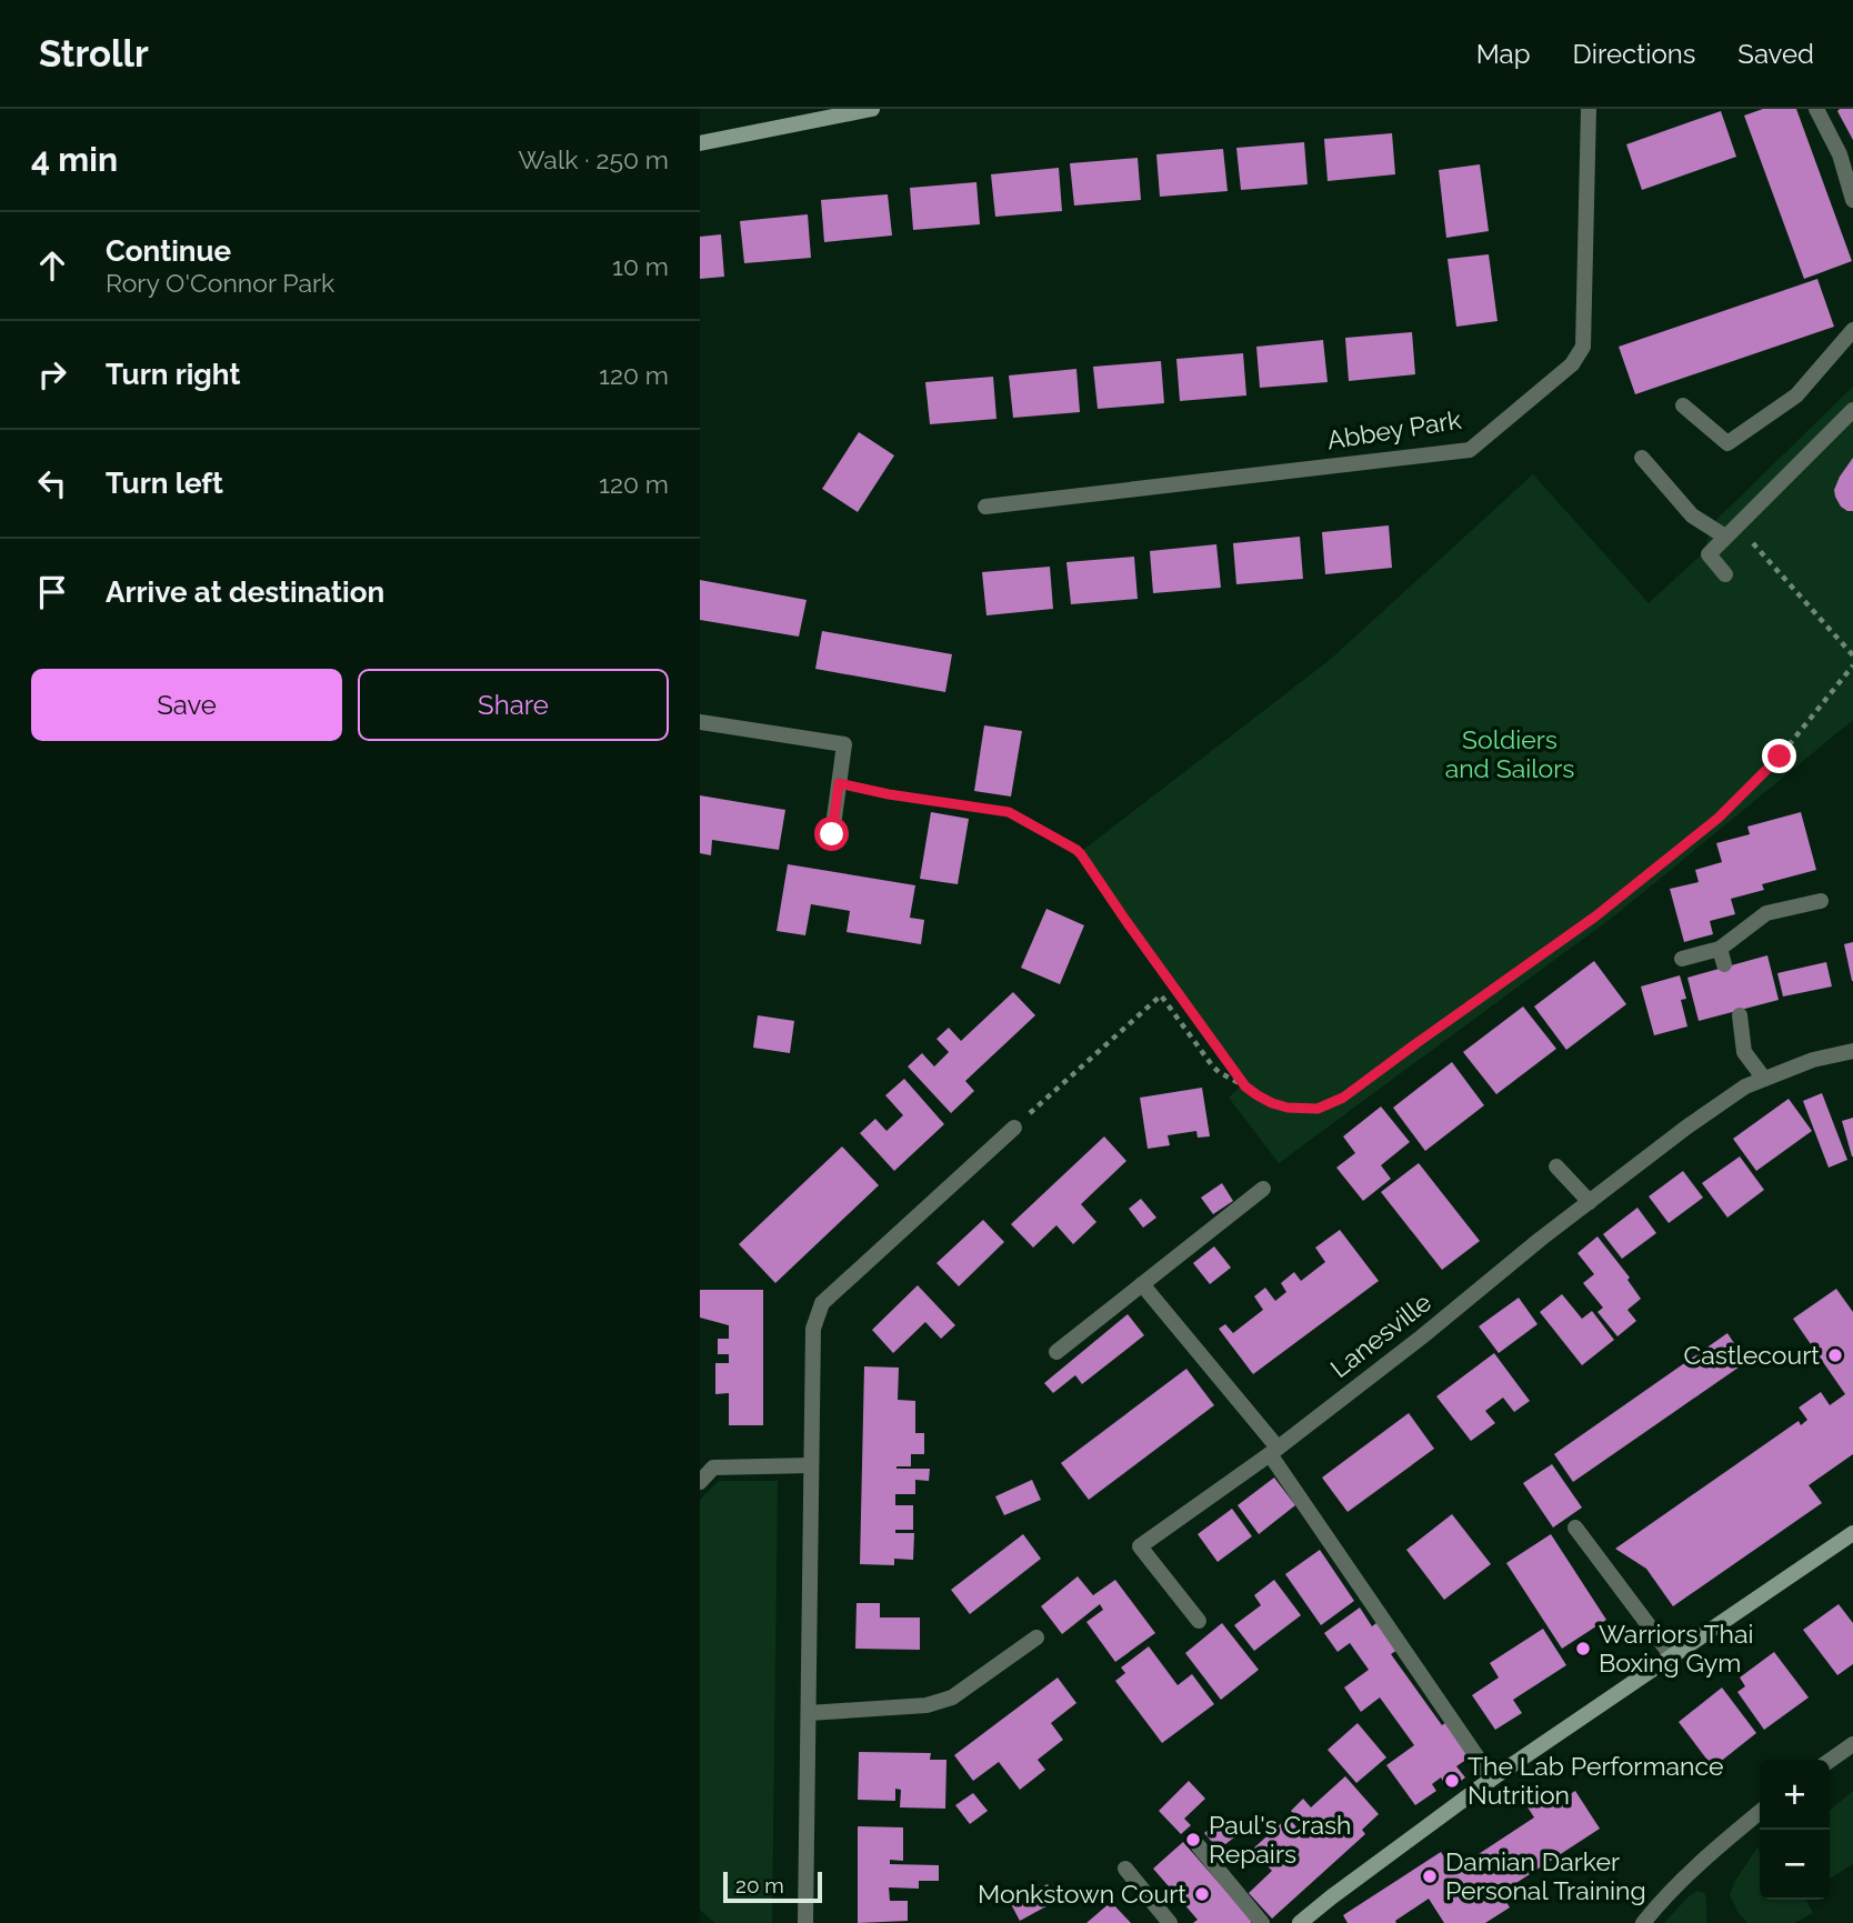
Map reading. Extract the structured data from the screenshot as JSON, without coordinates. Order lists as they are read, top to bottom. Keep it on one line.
{"streets":{"street":["Abbey Park","Lanesville"]},"parks":["Soldiers and Sailors"],"places":["Castlecourt","Warriors Thai Boxing Gym","The Lab Performance Nutrition","Paul's Crash Repairs","Damian Darker Personal Training","Monkstown Court"],"scale_bar":"20 m","page":{"header":"Strollr","nav":["Map","Directions","Saved"],"heading":["4 min","Walk · 250 m"],"list":[["Continue","Rory O'Connor Park","10 m"],["Turn right","120 m"],["Turn left","120 m"],"Arrive at destination"],"buttons":["Save","Share"],"map_buttons":["+","−"],"scale":"20 m"}}
